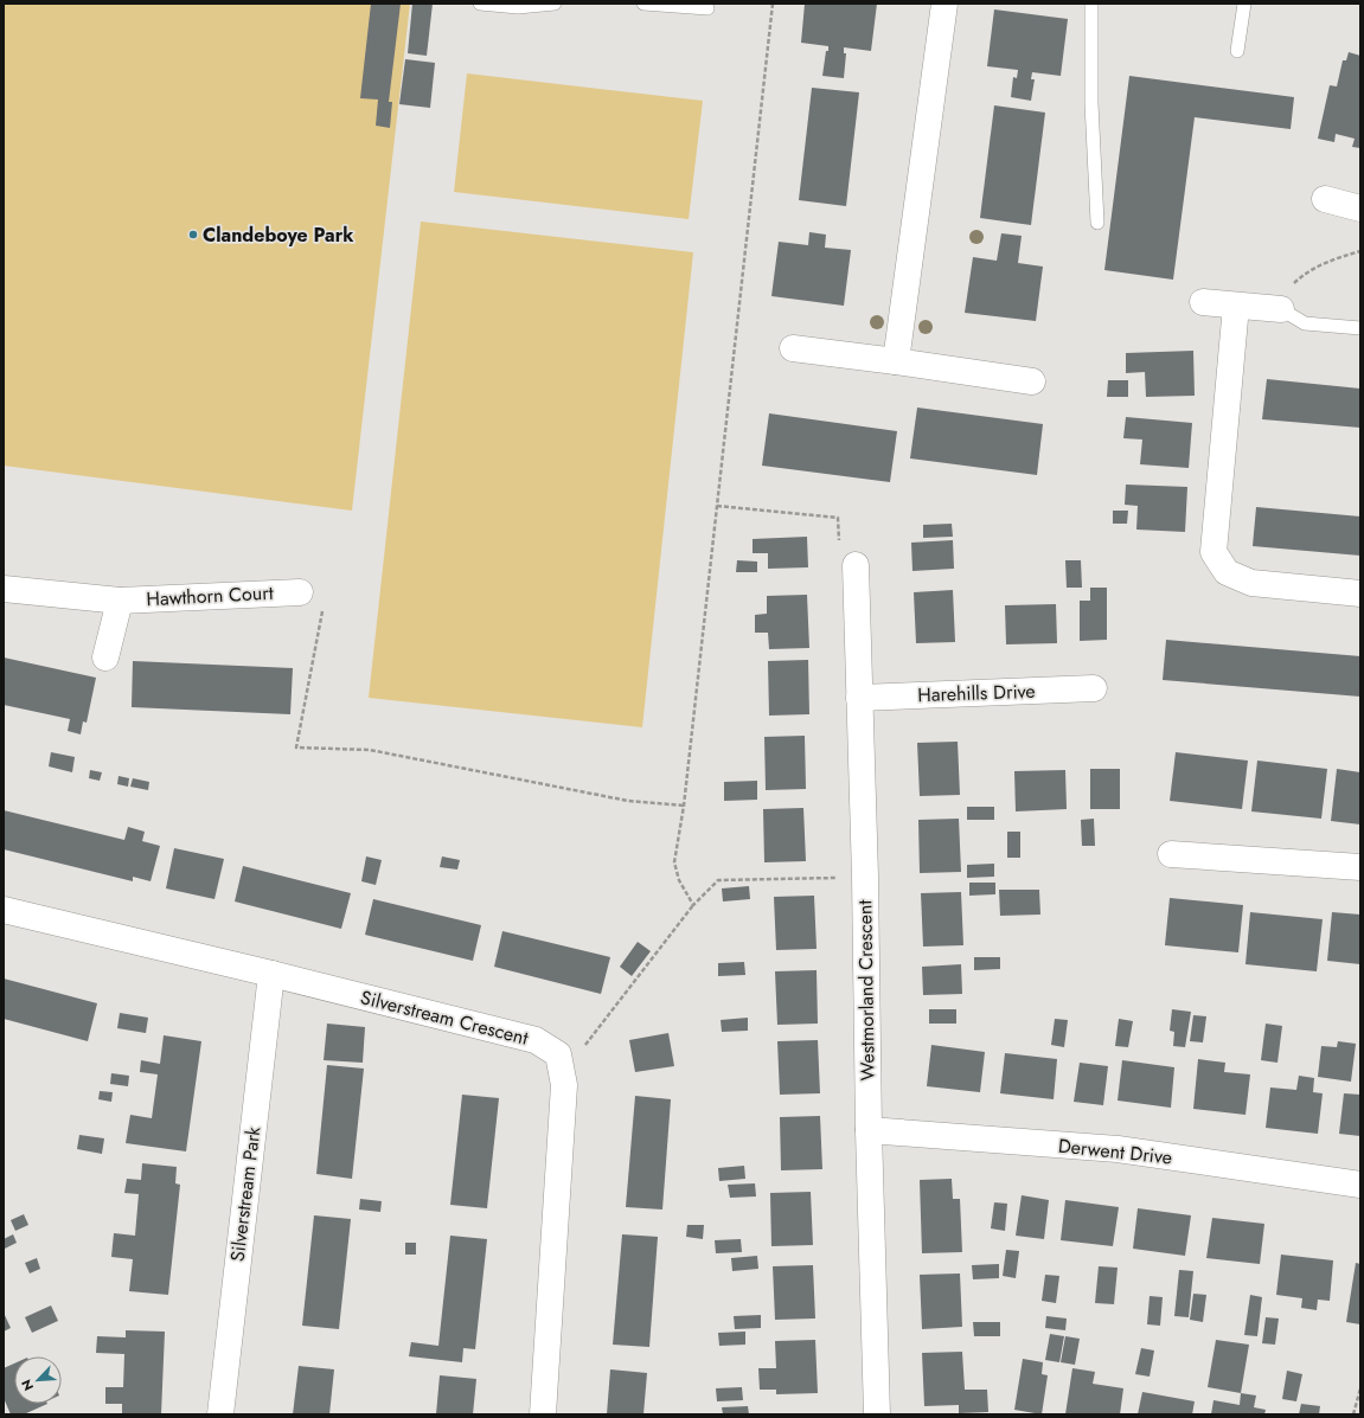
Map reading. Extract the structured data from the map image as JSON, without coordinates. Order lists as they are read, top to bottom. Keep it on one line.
{"streets":{"street":["Hawthorn Court","Harehills Drive","Westmorland Crescent","Silverstream Crescent","Derwent Drive","Silverstream Park"]},"crossings":[["Harehills Drive","Westmorland Crescent"],["Westmorland Crescent","Derwent Drive"],["Silverstream Crescent","Silverstream Park"]],"places":["Clandeboye Park"],"north":"bottom left"}
